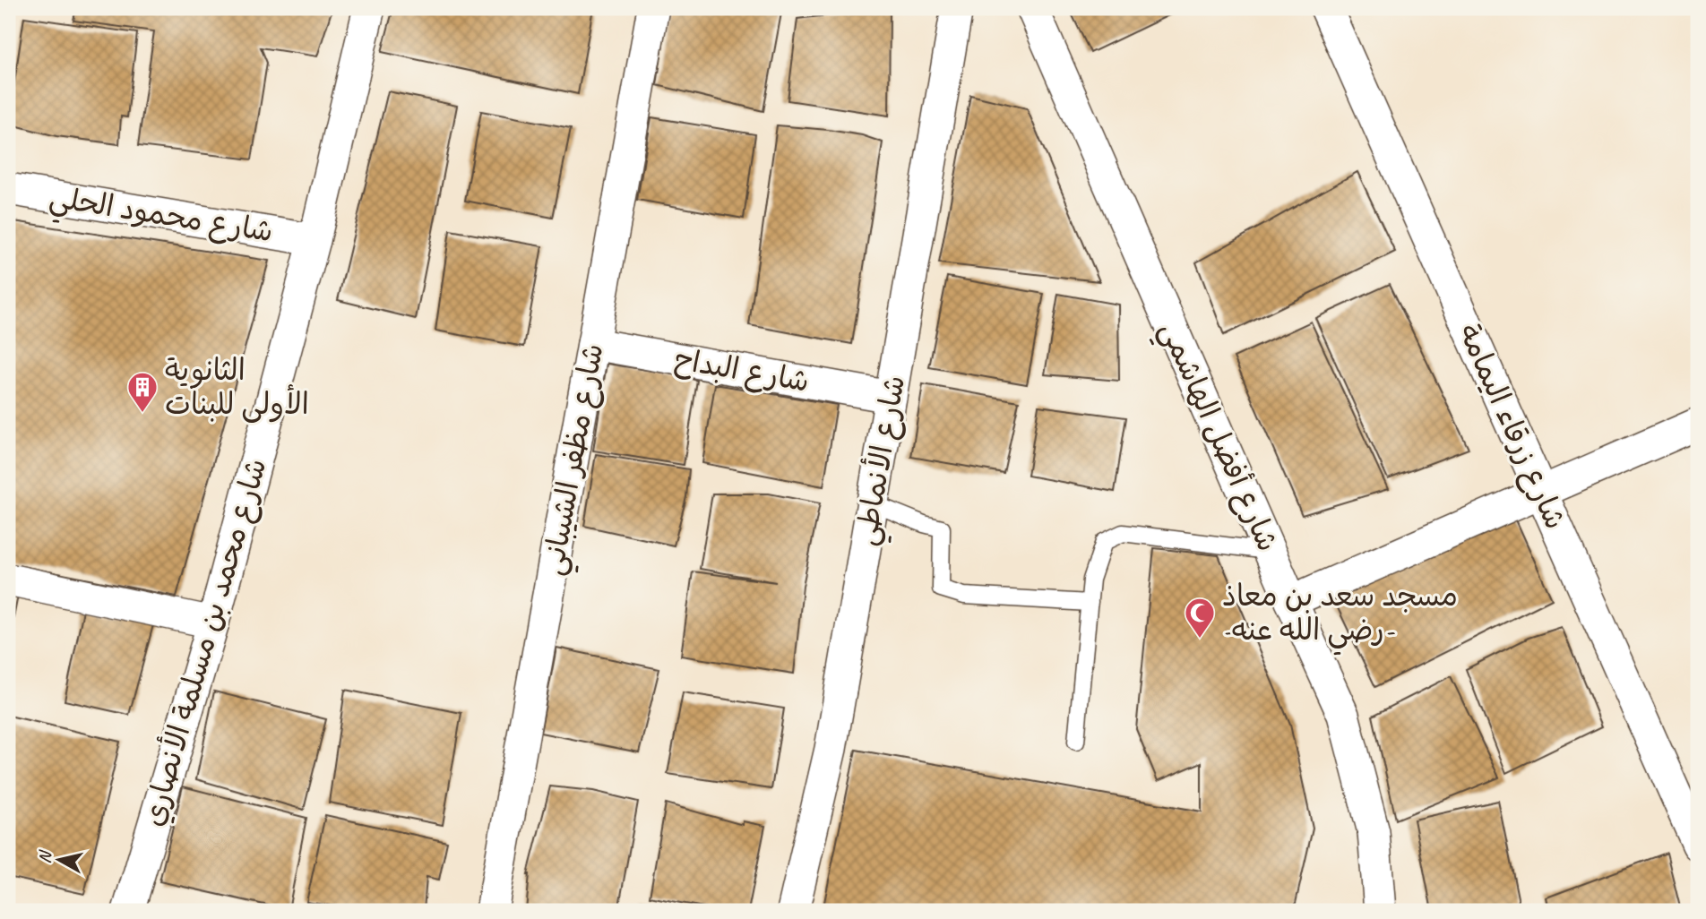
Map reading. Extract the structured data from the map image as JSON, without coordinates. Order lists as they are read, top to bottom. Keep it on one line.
{"streets":{"street":["شارع محمود الحلي","شارع البداح","شارع زرقاء اليمامة","شارع أفضل الهاشمي","شارع مظفر الشيباني","شارع الأنماطي","شارع محمد بن مسلمة الأنصاري"]},"crossings":[["شارع محمود الحلي","شارع محمد بن مسلمة الأنصاري"],["شارع البداح","شارع مظفر الشيباني"],["شارع البداح","شارع الأنماطي"]],"places":{"building":["الثانوية الأولى للبنات"],"mosque":["مسجد سعد بن معاذ -رضي الله عنه-"]},"north":"left"}
